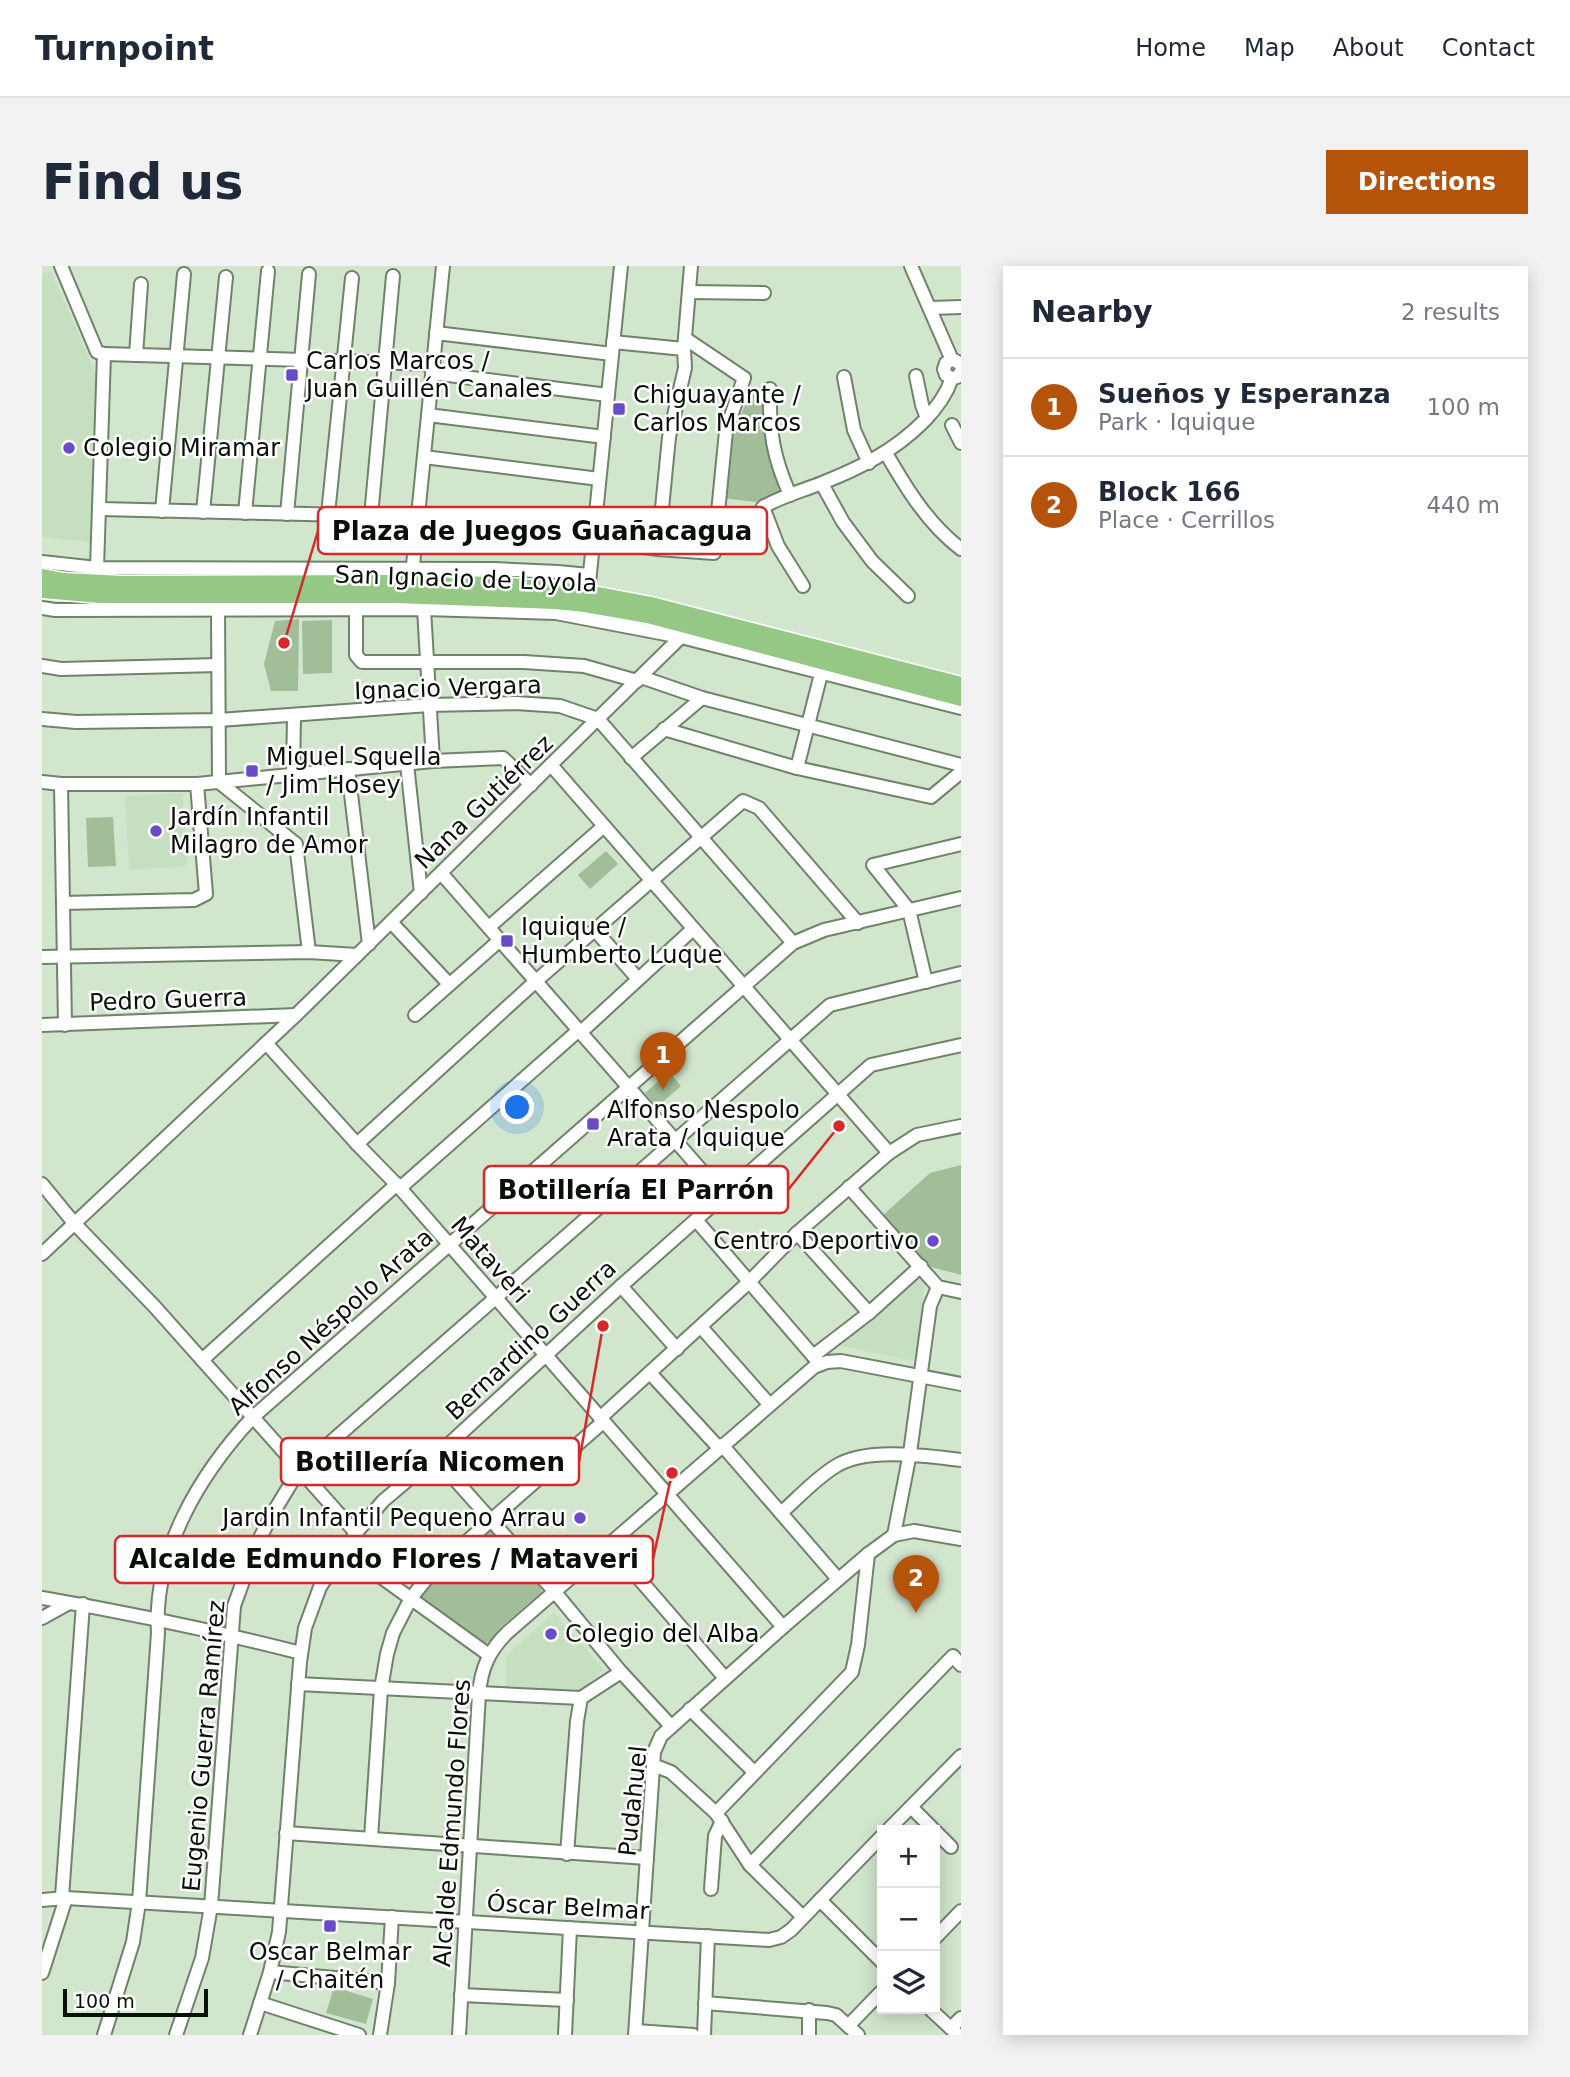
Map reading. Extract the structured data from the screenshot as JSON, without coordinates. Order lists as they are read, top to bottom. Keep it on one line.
{"streets":{"main road":["San Ignacio de Loyola"],"street":["Ignacio Vergara","Nana Gutiérrez","Pedro Guerra","Mataveri","Alfonso Néspolo Arata","Bernardino Guerra","Eugenio Guerra Ramírez","Pudahuel","Alcalde Edmundo Flores","Óscar Belmar"]},"crossings":[["San Ignacio de Loyola","Nana Gutiérrez"],["Ignacio Vergara","Nana Gutiérrez"],["Nana Gutiérrez","Pedro Guerra"],["Nana Gutiérrez","Mataveri"],["Mataveri","Alfonso Néspolo Arata"],["Mataveri","Bernardino Guerra"],["Mataveri","Eugenio Guerra Ramírez"],["Mataveri","Pudahuel"],["Mataveri","Alcalde Edmundo Flores"],["Alfonso Néspolo Arata","Óscar Belmar"],["Bernardino Guerra","Óscar Belmar"],["Eugenio Guerra Ramírez","Óscar Belmar"],["Pudahuel","Óscar Belmar"],["Alcalde Edmundo Flores","Óscar Belmar"]],"places":{"transit":["Carlos Marcos / Juan Guillén Canales","Chiguayante / Carlos Marcos","Miguel Squella / Jim Hosey","Iquique / Humberto Luque","Alfonso Nespolo Arata / Iquique","Oscar Belmar / Chaitén"],"other":["Colegio Miramar","Plaza de Juegos Guañacagua","Jardín Infantil Milagro de Amor","Botillería El Parrón","Centro Deportivo","Botillería Nicomen","Alcalde Edmundo Flores / Mataveri","Jardin Infantil Pequeno Arrau","Colegio del Alba"]},"scale_bar":"100 m","page":{"header":"Turnpoint","nav":["Home","Map","About","Contact"],"buttons":"Directions","title":"Find us","heading":["Nearby","2 results"],"list":[{"mark":"1","name":"Sueños y Esperanza","note":"Park · Iquique","value":"100 m"},{"mark":"2","name":"Block 166","note":"Place · Cerrillos","value":"440 m"}],"pins":["1","2"],"map_buttons":["+","−"],"scale":"100 m"}}
